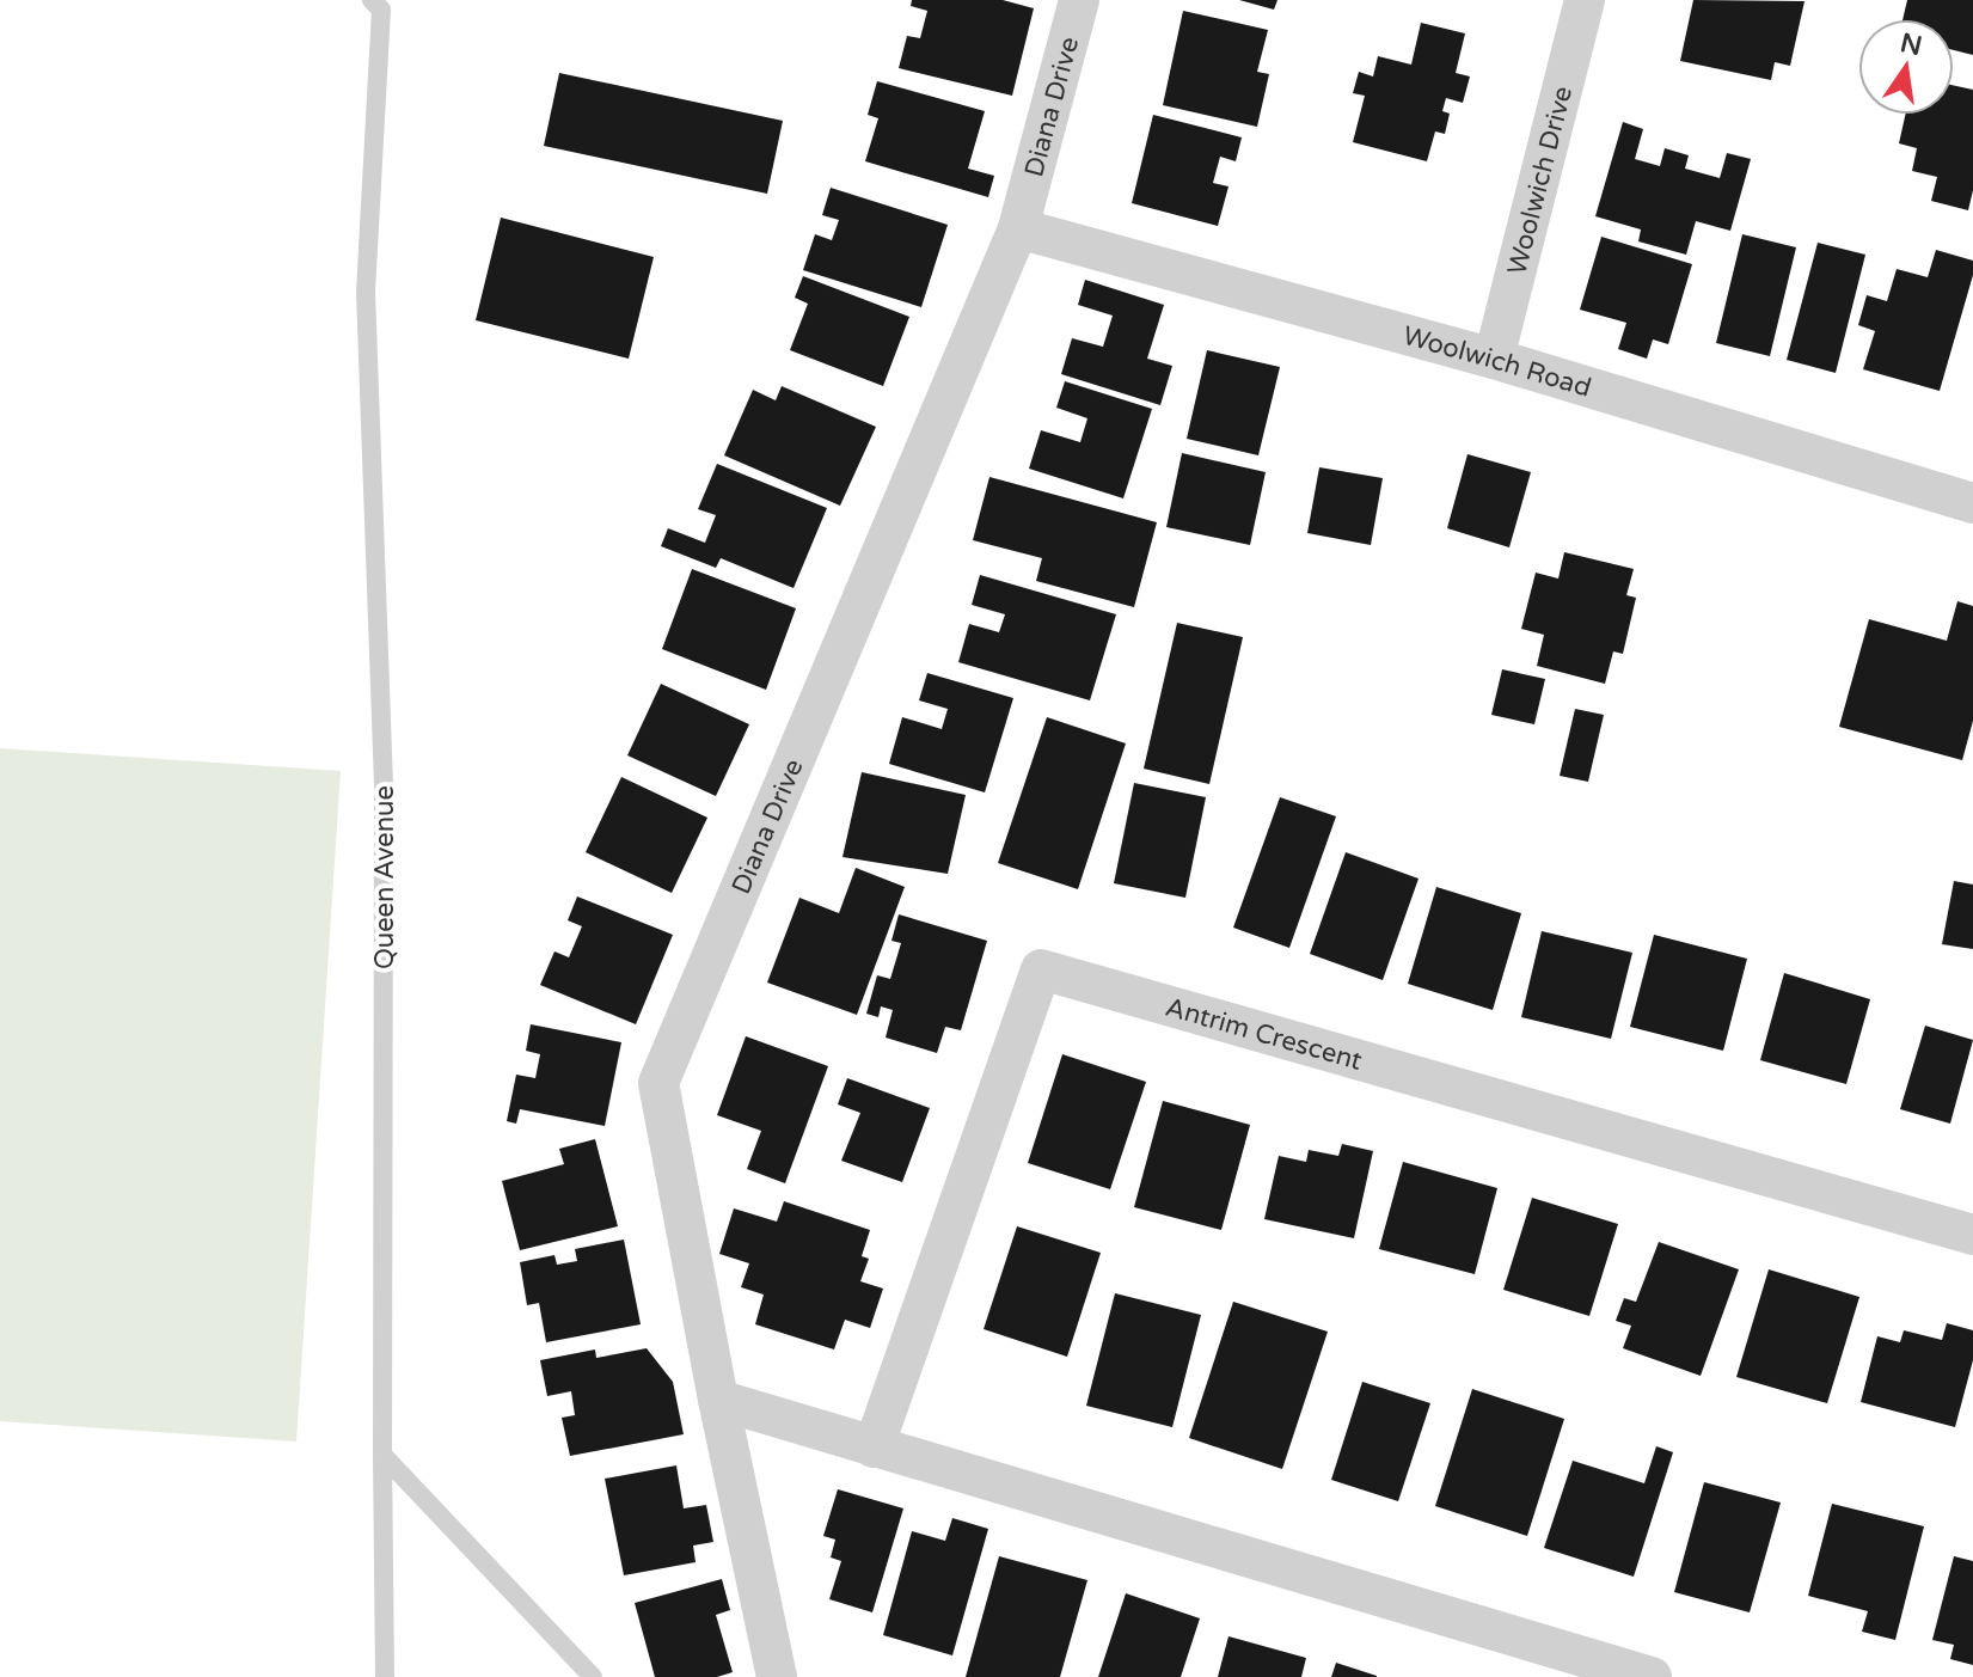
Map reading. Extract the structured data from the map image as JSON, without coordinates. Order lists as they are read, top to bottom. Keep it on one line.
{"streets":{"street":["Diana Drive","Woolwich Drive","Woolwich Road","Antrim Crescent"],"lane":["Queen Avenue"]},"crossings":[["Diana Drive","Woolwich Road"],["Woolwich Drive","Woolwich Road"]],"north":"top"}
